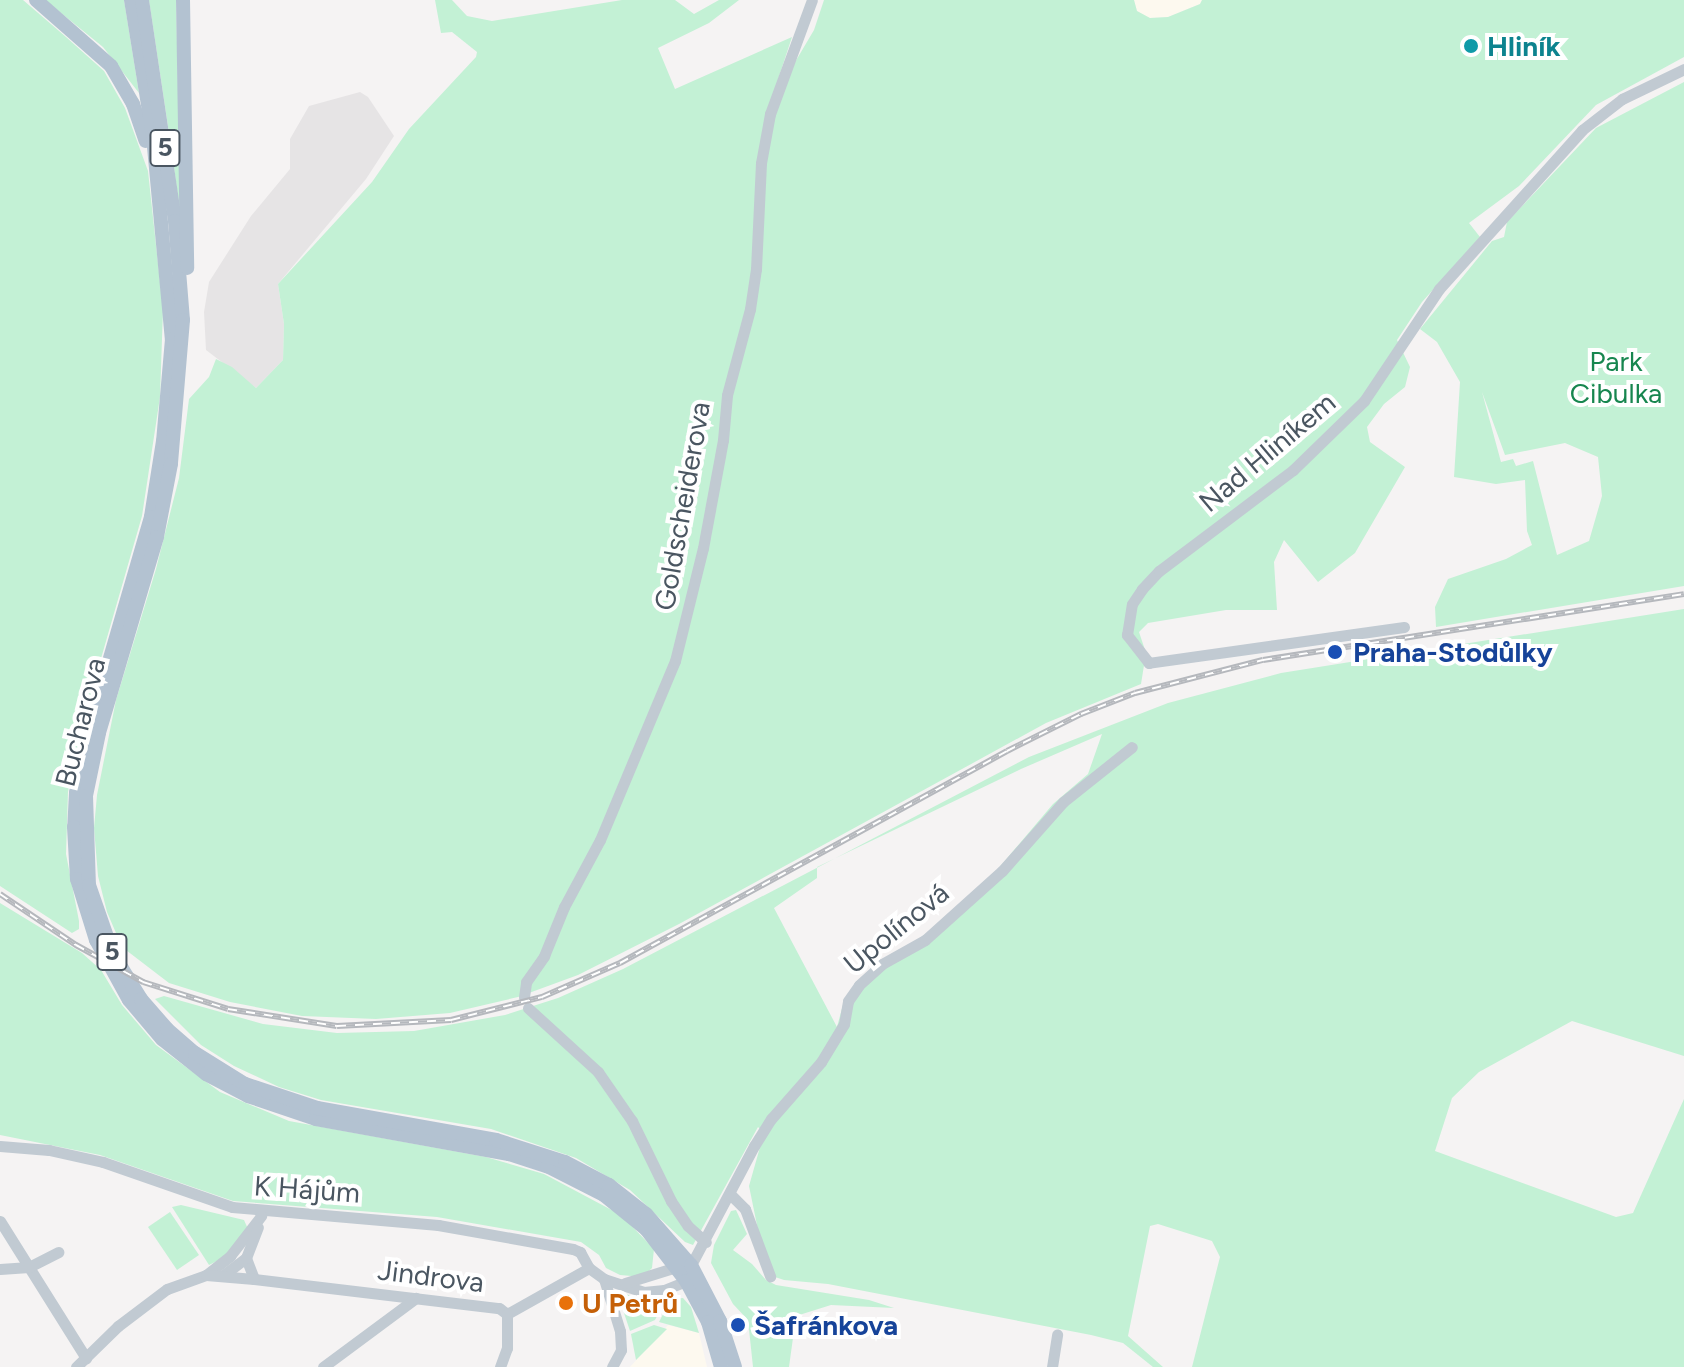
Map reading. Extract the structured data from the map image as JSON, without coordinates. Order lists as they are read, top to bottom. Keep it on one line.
{"streets":{"main road":["5","Bucharova"],"street":["Nad Hliníkem","Goldscheiderova","Upolínová","K Hájům","Jindrova"]},"crossings":[["Goldscheiderova","Upolínová"],["Bucharova","Upolínová"],["Bucharova","K Hájům"],["K Hájům","Jindrova"]],"parks":["Park Cibulka"],"places":["Hliník","Praha-Stodůlky","U Petrů","Šafránkova"]}
